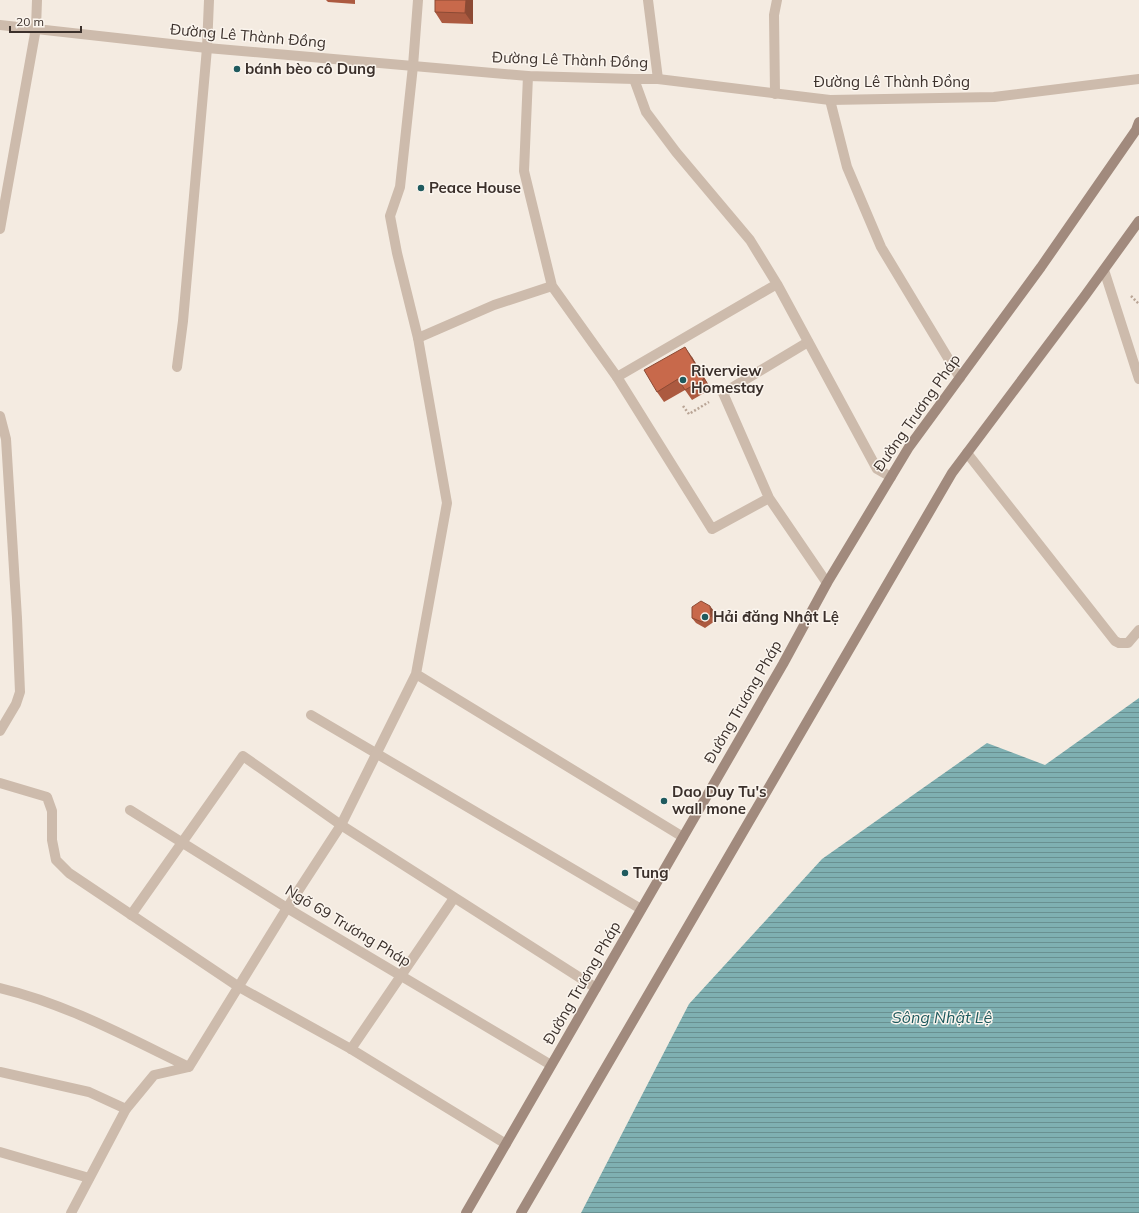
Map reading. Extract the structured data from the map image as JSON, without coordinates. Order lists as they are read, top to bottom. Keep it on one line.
{"streets":{"main road":["Đường Trương Pháp"],"street":["Đường Lê Thành Đồng","Ngõ 69 Trương Pháp"]},"crossings":[["Đường Trương Pháp","Ngõ 69 Trương Pháp"]],"water":["Sông Nhật Lệ"],"places":["bánh bèo cô Dung","Peace House","Riverview Homestay","Hải đăng Nhật Lệ","Dao Duy Tu's wall mone","Tung"],"scale_bar":"20 m"}
